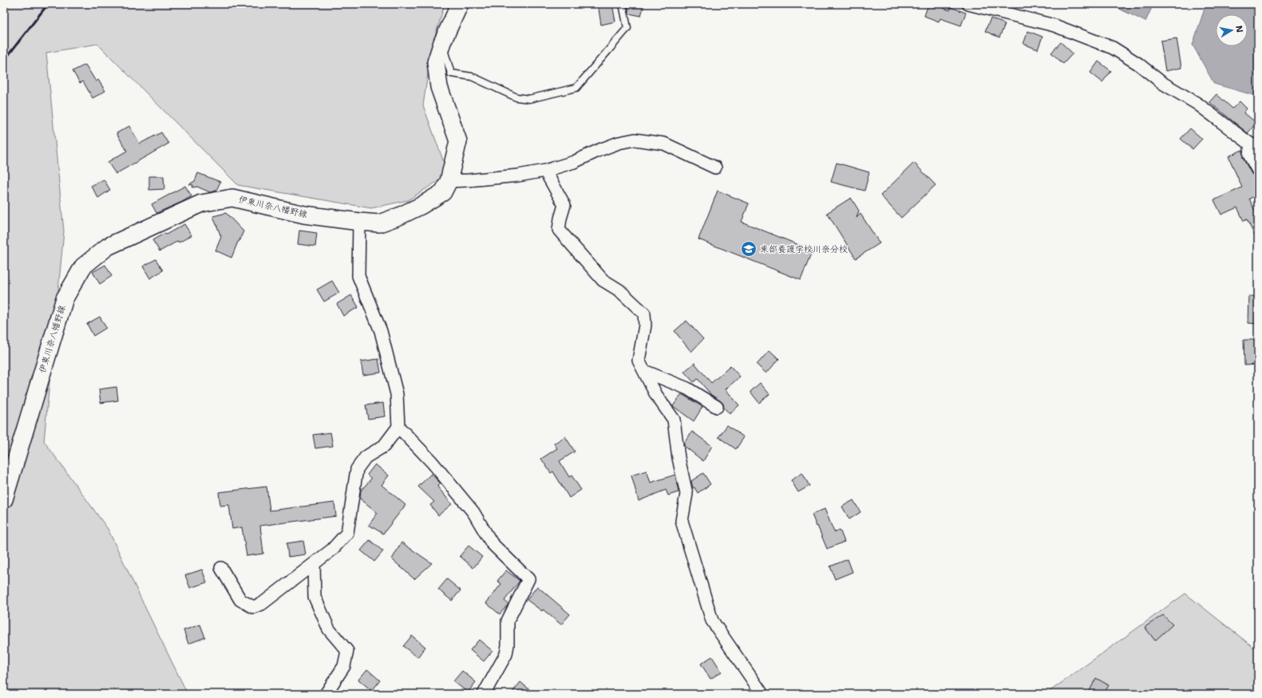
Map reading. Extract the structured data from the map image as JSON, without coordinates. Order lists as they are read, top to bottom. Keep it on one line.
{"streets":{"main road":["伊東川奈八幡野線"]},"places":{"school or university":["東部養護学校川奈分校"]},"north":"right"}
